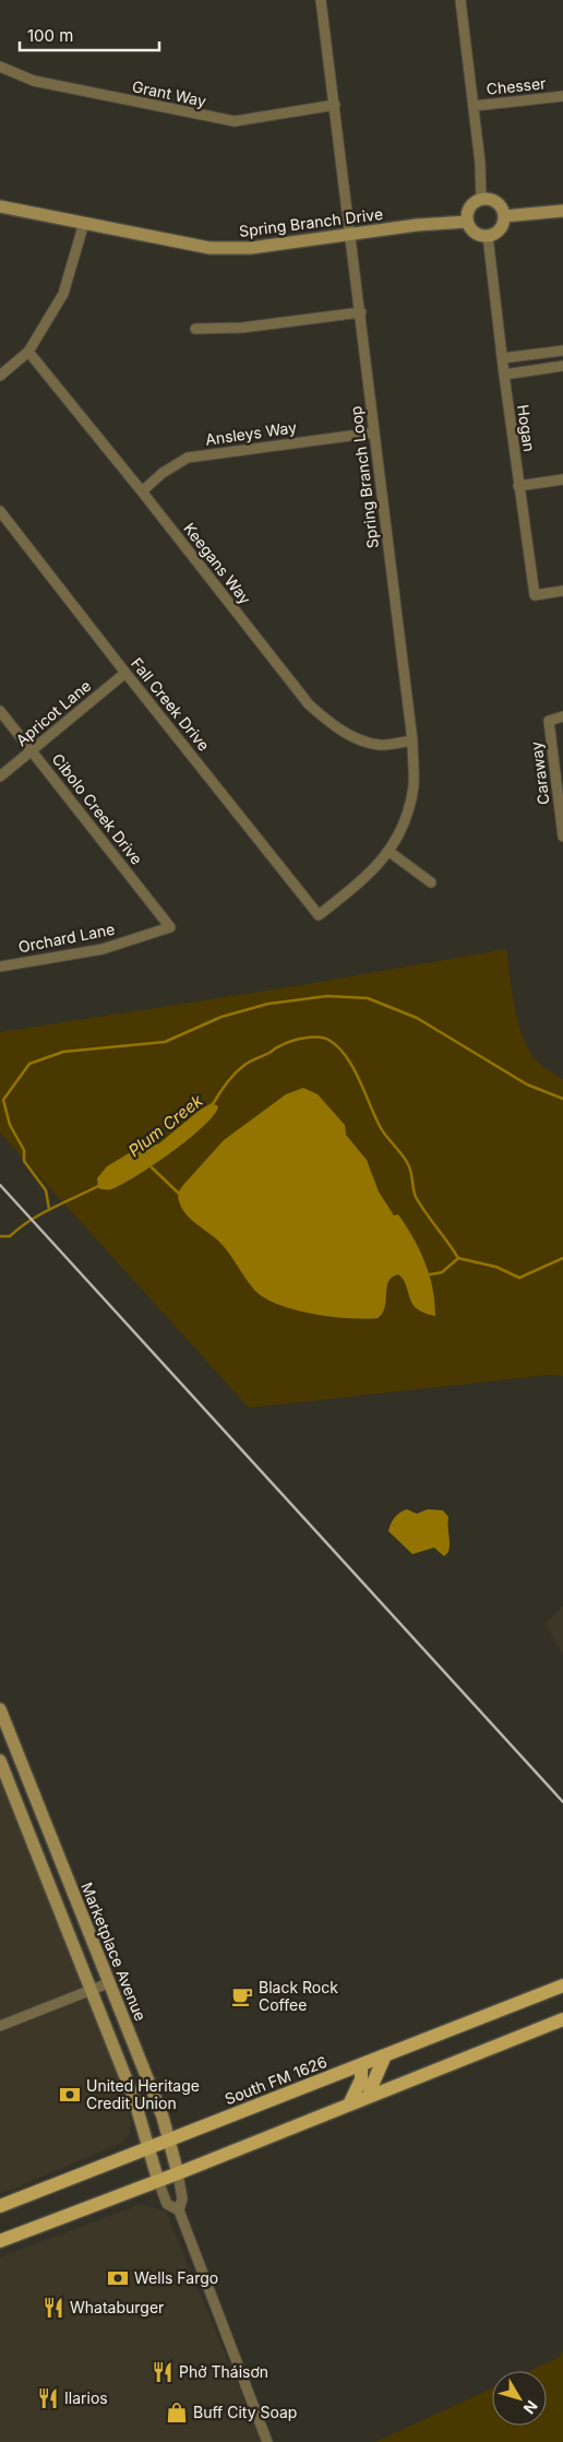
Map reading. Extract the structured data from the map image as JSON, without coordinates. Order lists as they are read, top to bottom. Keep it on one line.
{"streets":{"main road":["South FM 1626"],"street":["Chesser","Grant Way","Spring Branch Drive","Hogan","Ansleys Way","Spring Branch Loop","Keegans Way","Fall Creek Drive","Apricot Lane","Caraway","Cibolo Creek Drive","Orchard Lane","Marketplace Avenue"]},"crossings":[["Grant Way","Spring Branch Loop"],["Spring Branch Drive","Hogan"],["Spring Branch Drive","Spring Branch Loop"],["Ansleys Way","Spring Branch Loop"],["Ansleys Way","Keegans Way"],["Spring Branch Loop","Keegans Way"],["Spring Branch Loop","Fall Creek Drive"],["Fall Creek Drive","Apricot Lane"],["Apricot Lane","Cibolo Creek Drive"],["Cibolo Creek Drive","Orchard Lane"],["Marketplace Avenue","South FM 1626"]],"water":["Plum Creek"],"places":{"cafe":["Black Rock Coffee"],"bank":["United Heritage Credit Union","Wells Fargo"],"restaurant":["Whataburger","Phở Tháisơn","Ilarios"],"shop":["Buff City Soap"]},"scale_bar":"100 m","north":"bottom right"}
